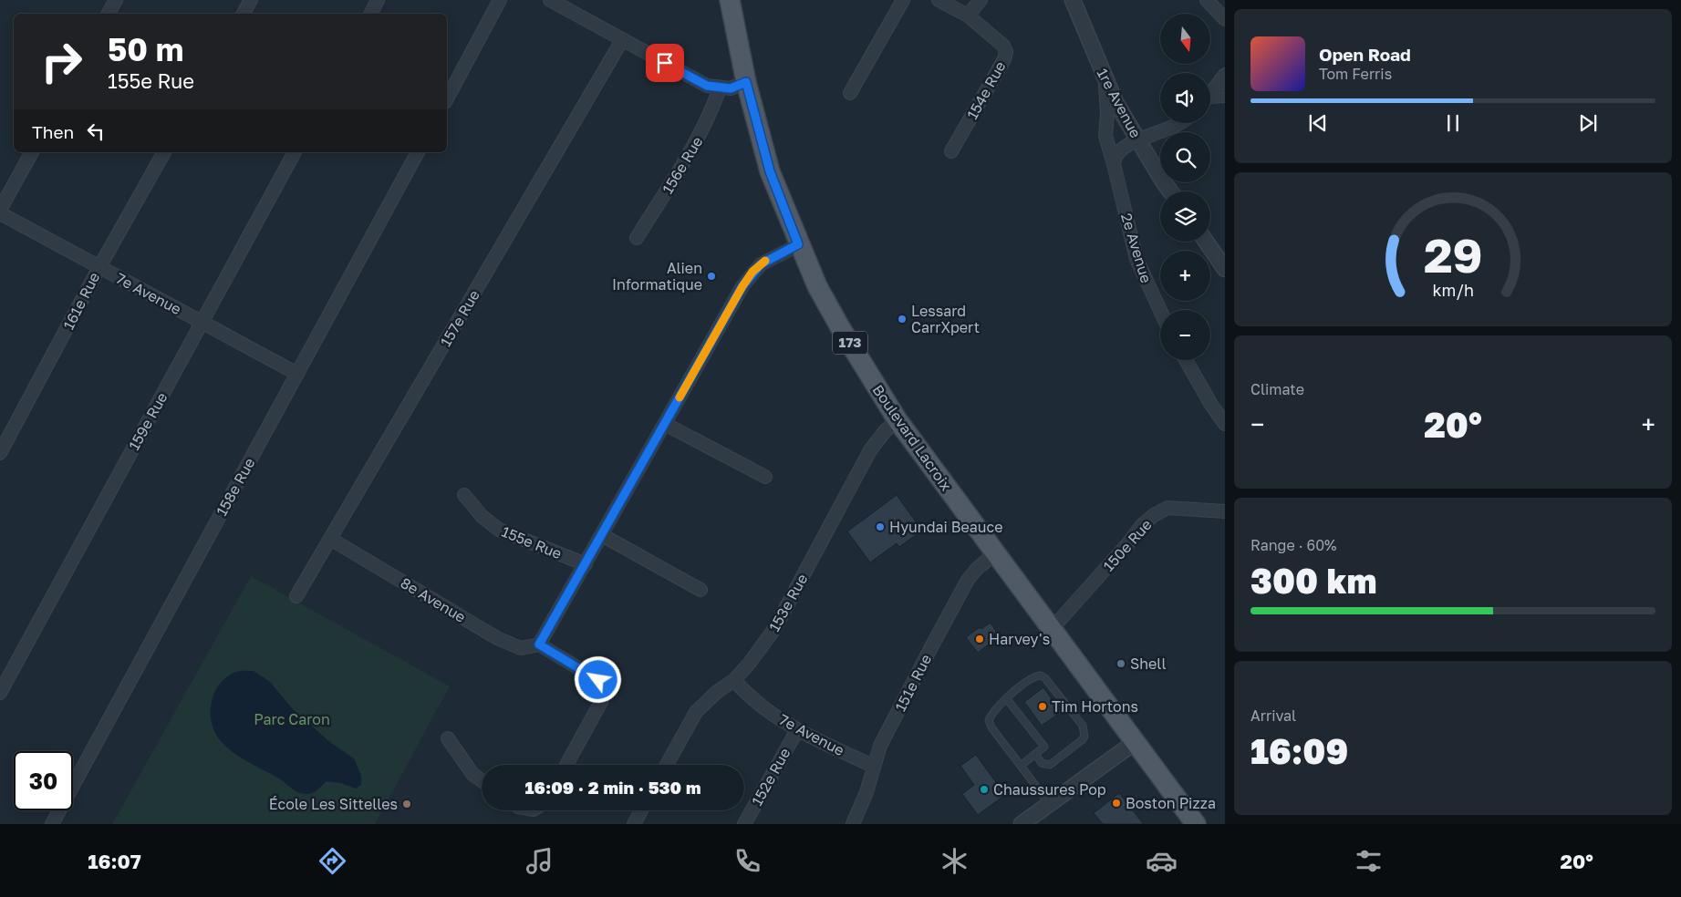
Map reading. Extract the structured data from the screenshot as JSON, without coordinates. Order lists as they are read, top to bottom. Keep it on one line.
{"streets":{"main road":["173","Boulevard Lacroix"],"street":["154e Rue","1re Avenue","156e Rue","2e Avenue","7e Avenue","161e Rue","157e Rue","159e Rue","158e Rue","155e Rue","150e Rue","8e Avenue","153e Rue","151e Rue","152e Rue"]},"crossings":[["1re Avenue","2e Avenue"],["7e Avenue","161e Rue"],["7e Avenue","159e Rue"],["7e Avenue","158e Rue"],["7e Avenue","153e Rue"],["7e Avenue","151e Rue"],["7e Avenue","152e Rue"],["157e Rue","8e Avenue"],["Boulevard Lacroix","150e Rue"],["Boulevard Lacroix","153e Rue"],["Boulevard Lacroix","151e Rue"]],"parks":["Parc Caron"],"places":["Alien Informatique","Lessard CarrXpert","Hyundai Beauce","Harvey's","Shell","Tim Hortons","Chaussures Pop","Boston Pizza","École Les Sittelles"],"north":"bottom","page":{"map_buttons":["+","−"],"turn":["50 m","155e Rue"],"song":["Open Road","Tom Ferris"],"then":"Then","tile":["Climate",["Range · 60%","300 km"],["Arrival","16:09"]],"heat":["−","20°","+"],"limit":"30","trip":"16:09 · 2 min · 530 m","tabs":["16:07","20°"],"gauge":["29","km/h"]}}
